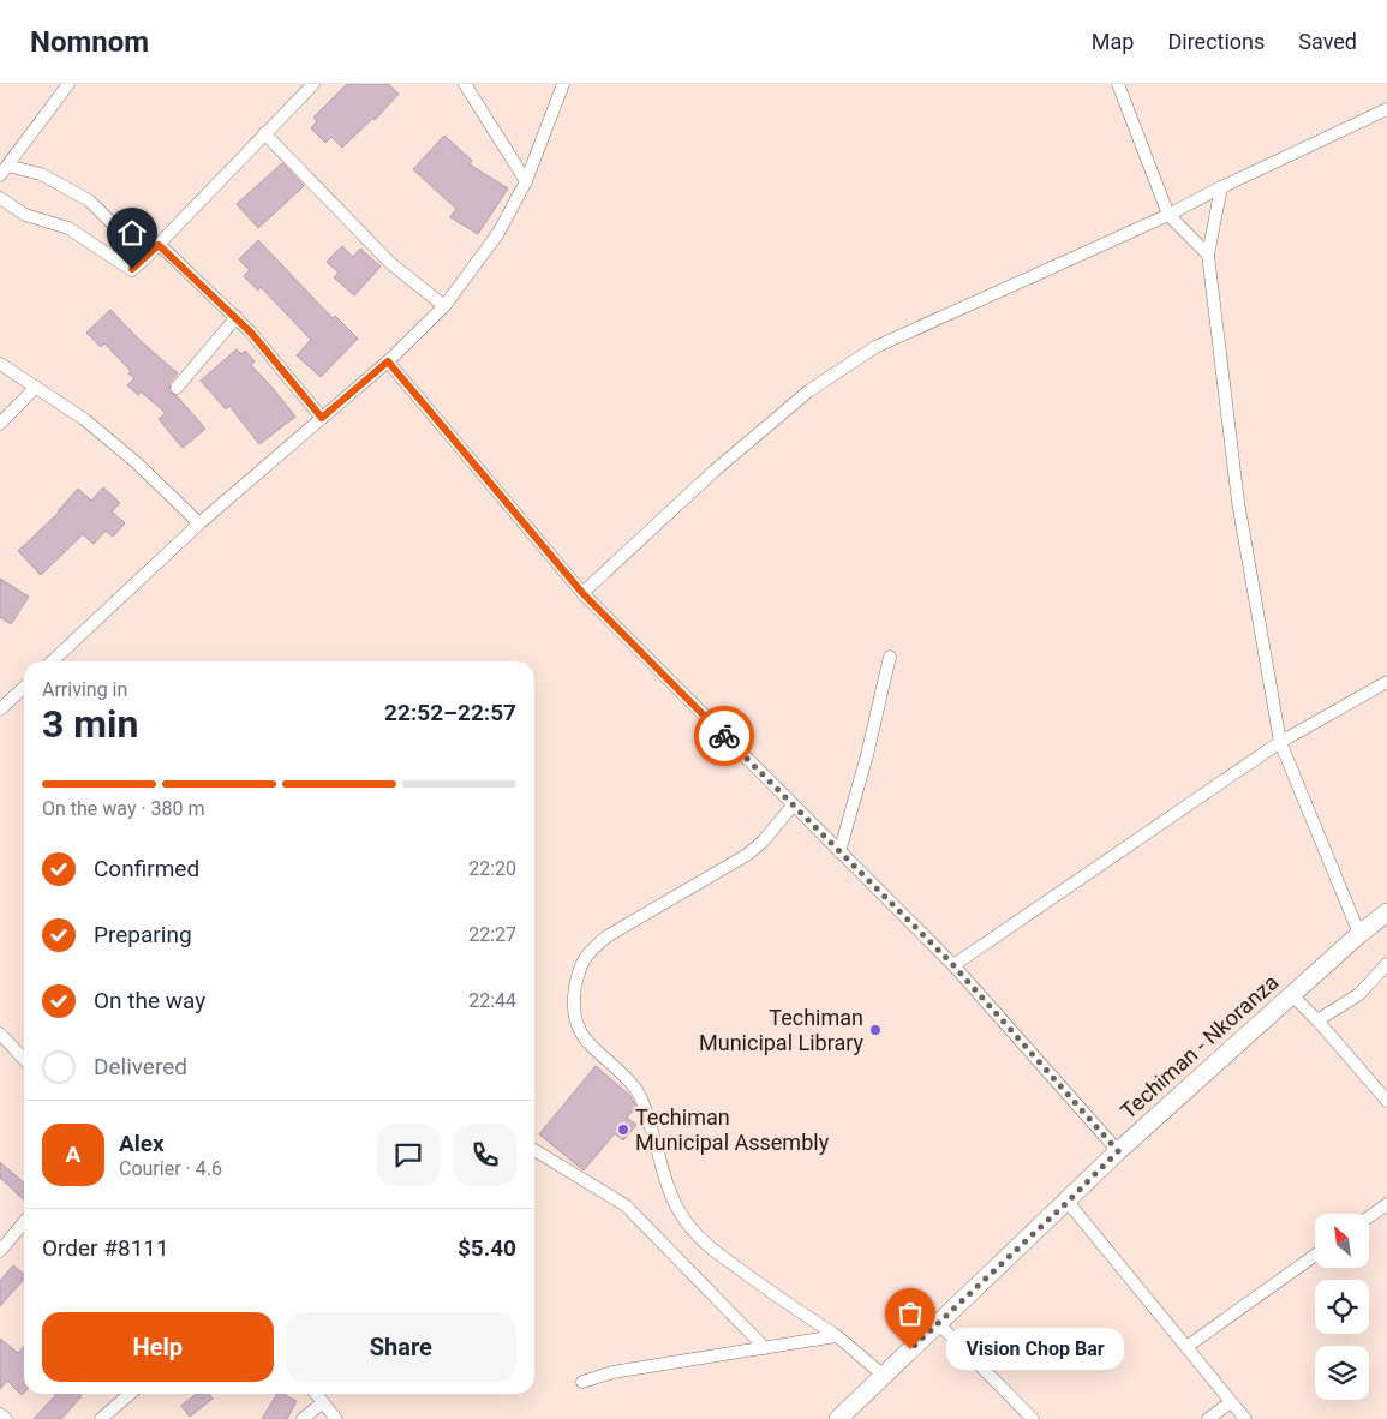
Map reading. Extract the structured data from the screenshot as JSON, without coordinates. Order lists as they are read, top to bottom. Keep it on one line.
{"streets":{"main road":["Techiman - Nkoranza"]},"places":["Techiman Municipal Library","Techiman Municipal Assembly","Vision Chop Bar"],"north":"top left","page":{"header":"Nomnom","nav":["Map","Directions","Saved"],"heading":["3 min","Arriving in","22:52–22:57"],"panel":["Alex","Courier · 4.6","Order #8111","$5.40"],"bar":"On the way · 380 m","list":[["Confirmed","22:20"],["Preparing","22:27"],["On the way","22:44"],"Delivered"],"round":"A","buttons":["Help","Share"],"bubble":"Vision Chop Bar"}}
